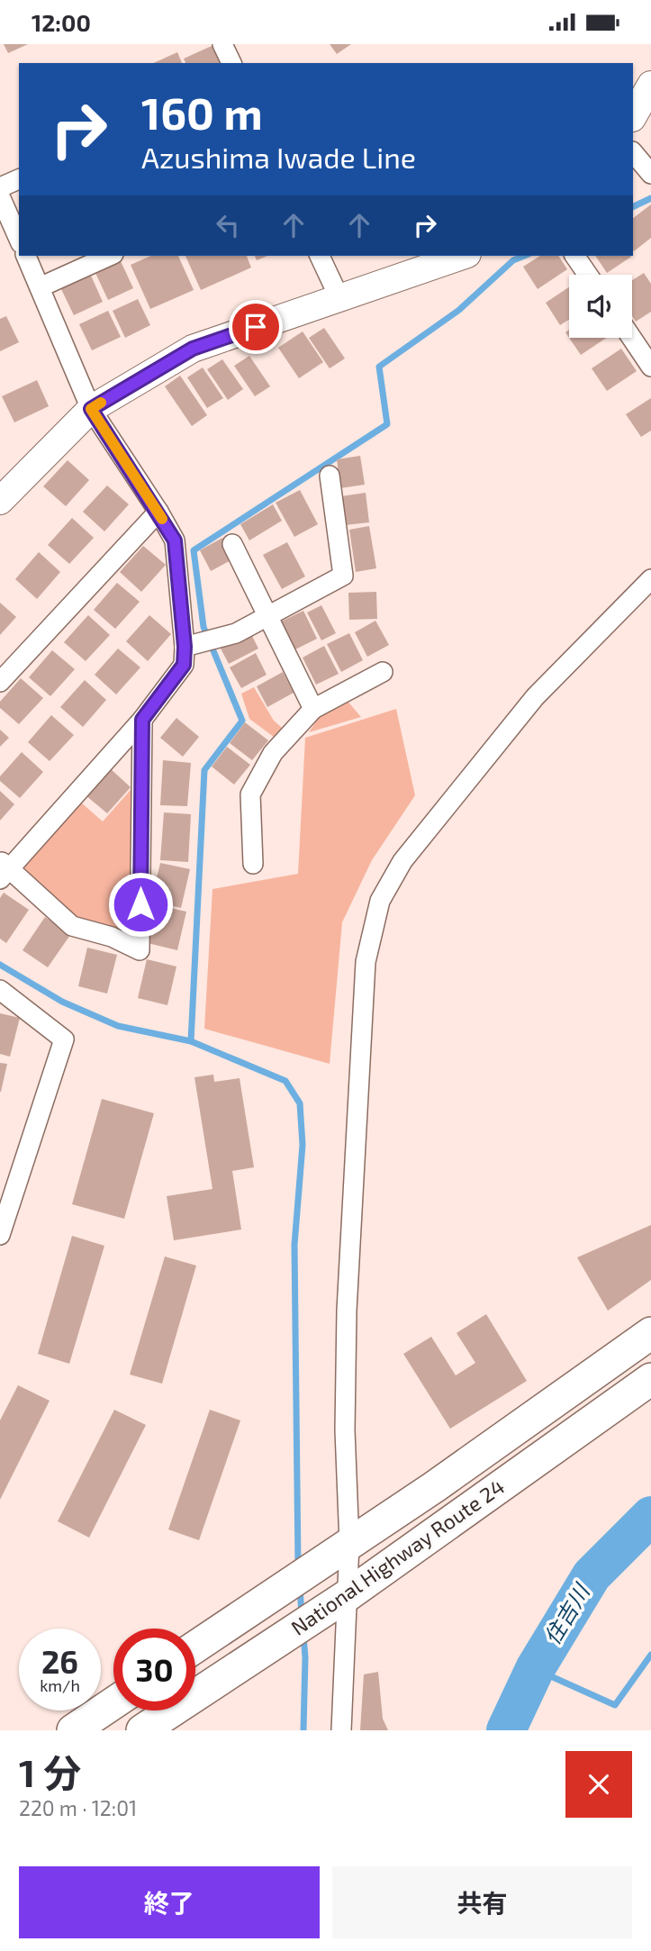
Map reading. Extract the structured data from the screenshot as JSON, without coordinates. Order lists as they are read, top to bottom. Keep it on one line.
{"streets":{"highway":["National Highway Route 24"]},"water":["住吉川"],"page":{"status":"12:00","turn":["160 m","Azushima Iwade Line"],"speed":"26 km/h","limit":"30","heading":["1 分","220 m · 12:01"],"buttons":["終了","共有"]}}
